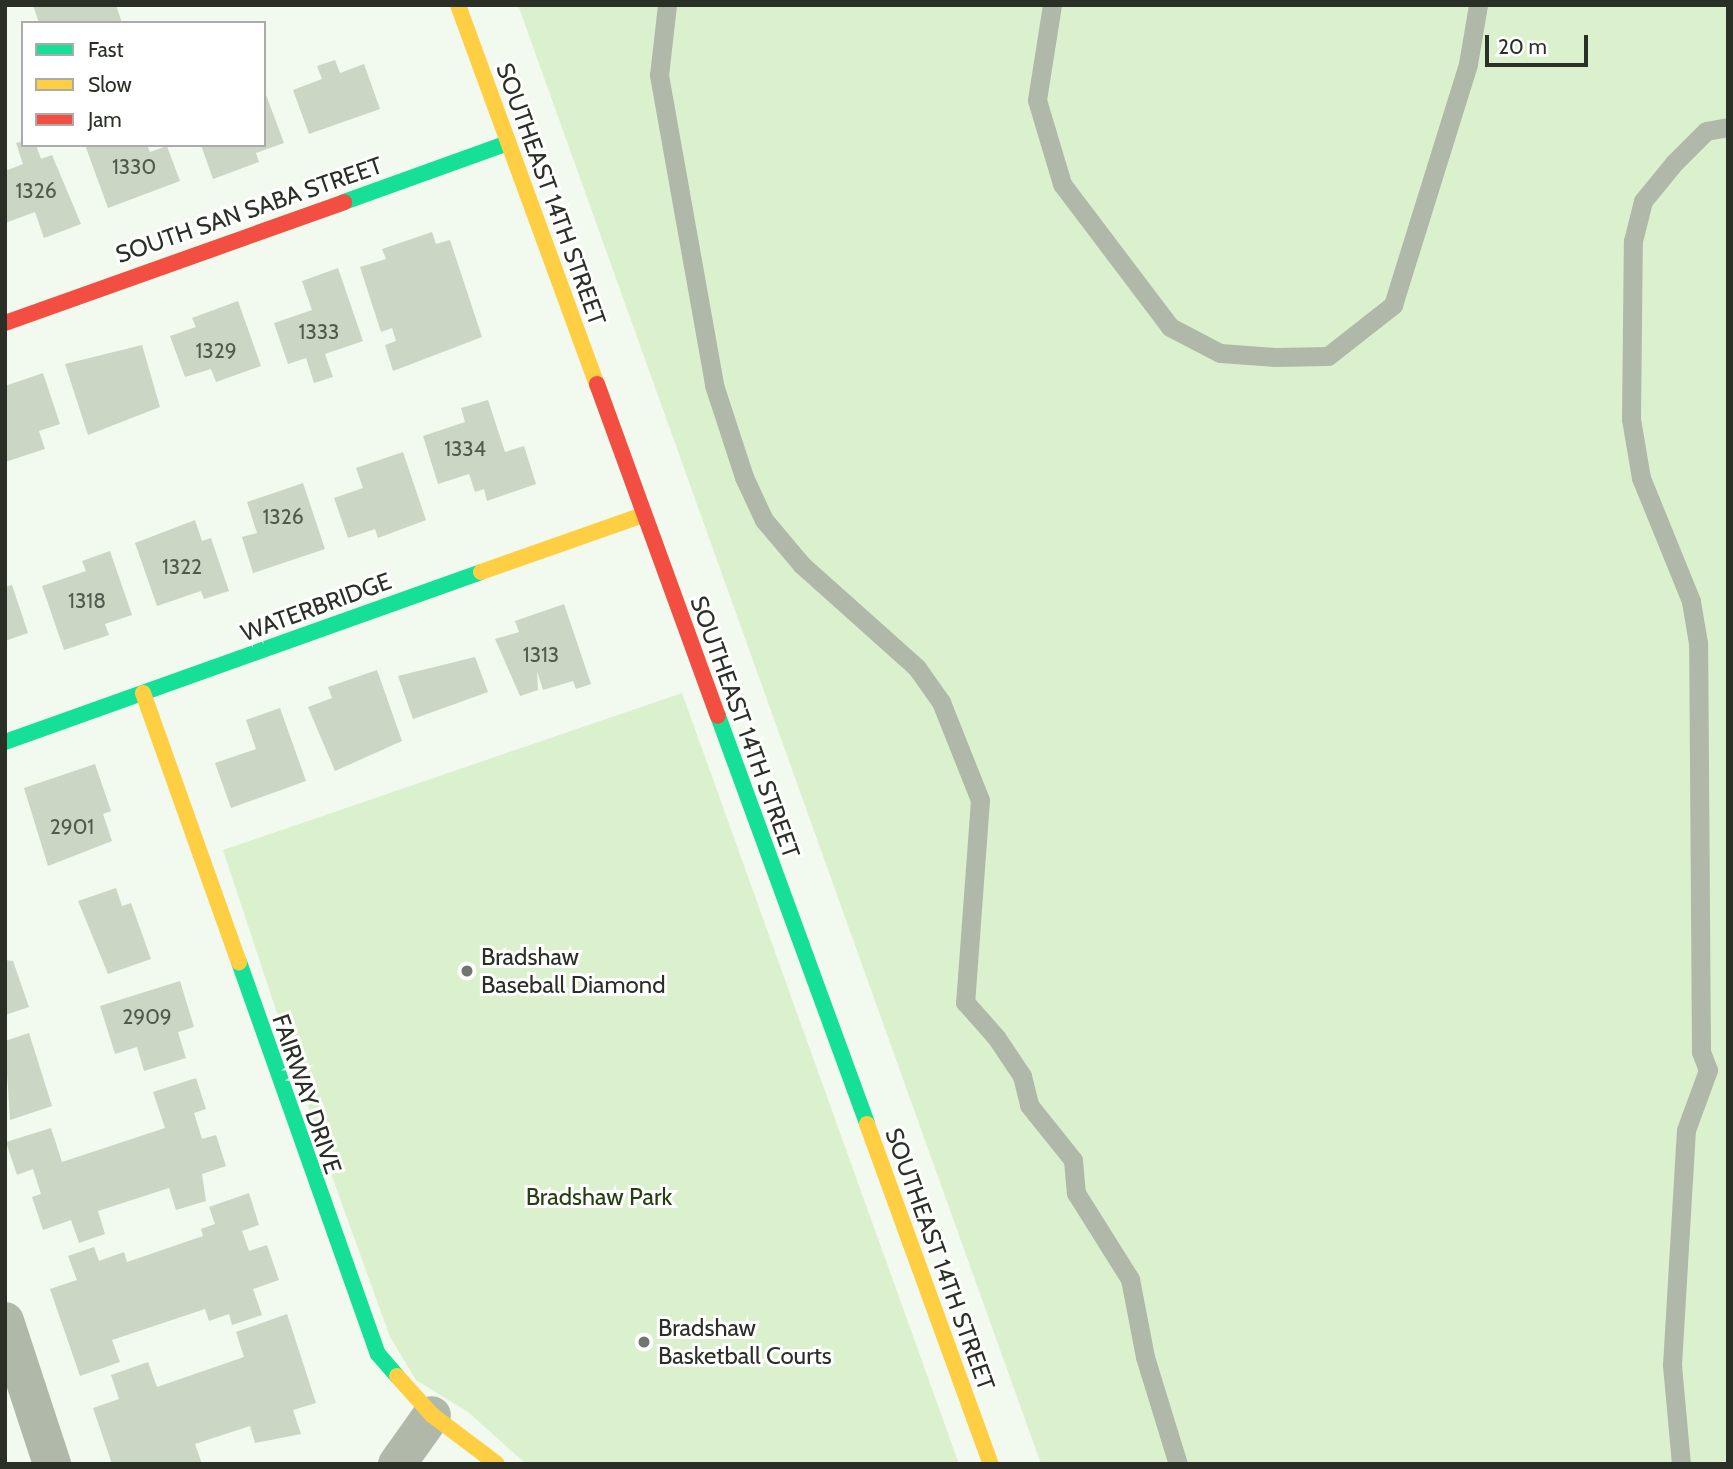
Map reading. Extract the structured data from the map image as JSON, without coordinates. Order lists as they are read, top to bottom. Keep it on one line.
{"streets":{"street":["SOUTHEAST 14TH STREET","SOUTH SAN SABA STREET","WATERBRIDGE","FAIRWAY DRIVE"]},"crossings":[["SOUTHEAST 14TH STREET","SOUTH SAN SABA STREET"],["SOUTHEAST 14TH STREET","WATERBRIDGE"],["WATERBRIDGE","FAIRWAY DRIVE"]],"parks":["Bradshaw Park"],"places":["Bradshaw Baseball Diamond","Bradshaw Basketball Courts"],"house_numbers":["1330","1326","1333","1329","1334","1326","1322","1318","1313","2901","2909"],"legend":["Fast","Slow","Jam"],"scale_bar":"20 m"}
